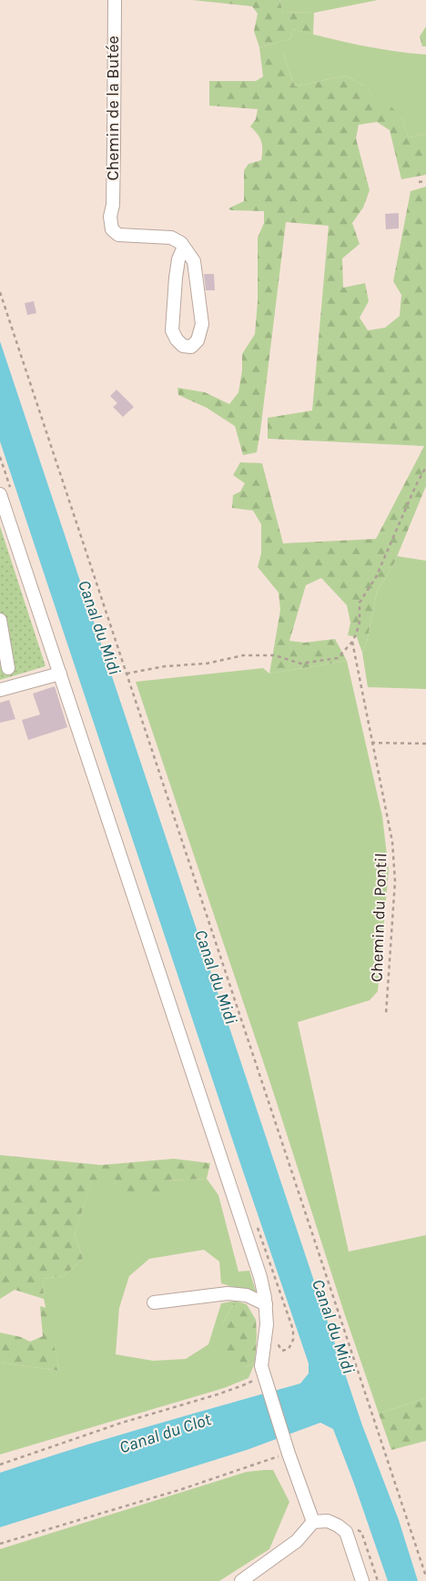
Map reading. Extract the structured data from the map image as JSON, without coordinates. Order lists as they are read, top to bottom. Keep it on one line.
{"streets":{"street":["Chemin de la Butée"],"path":["Chemin du Pontil"]},"water":["Canal du Midi","Canal du Clot"]}
